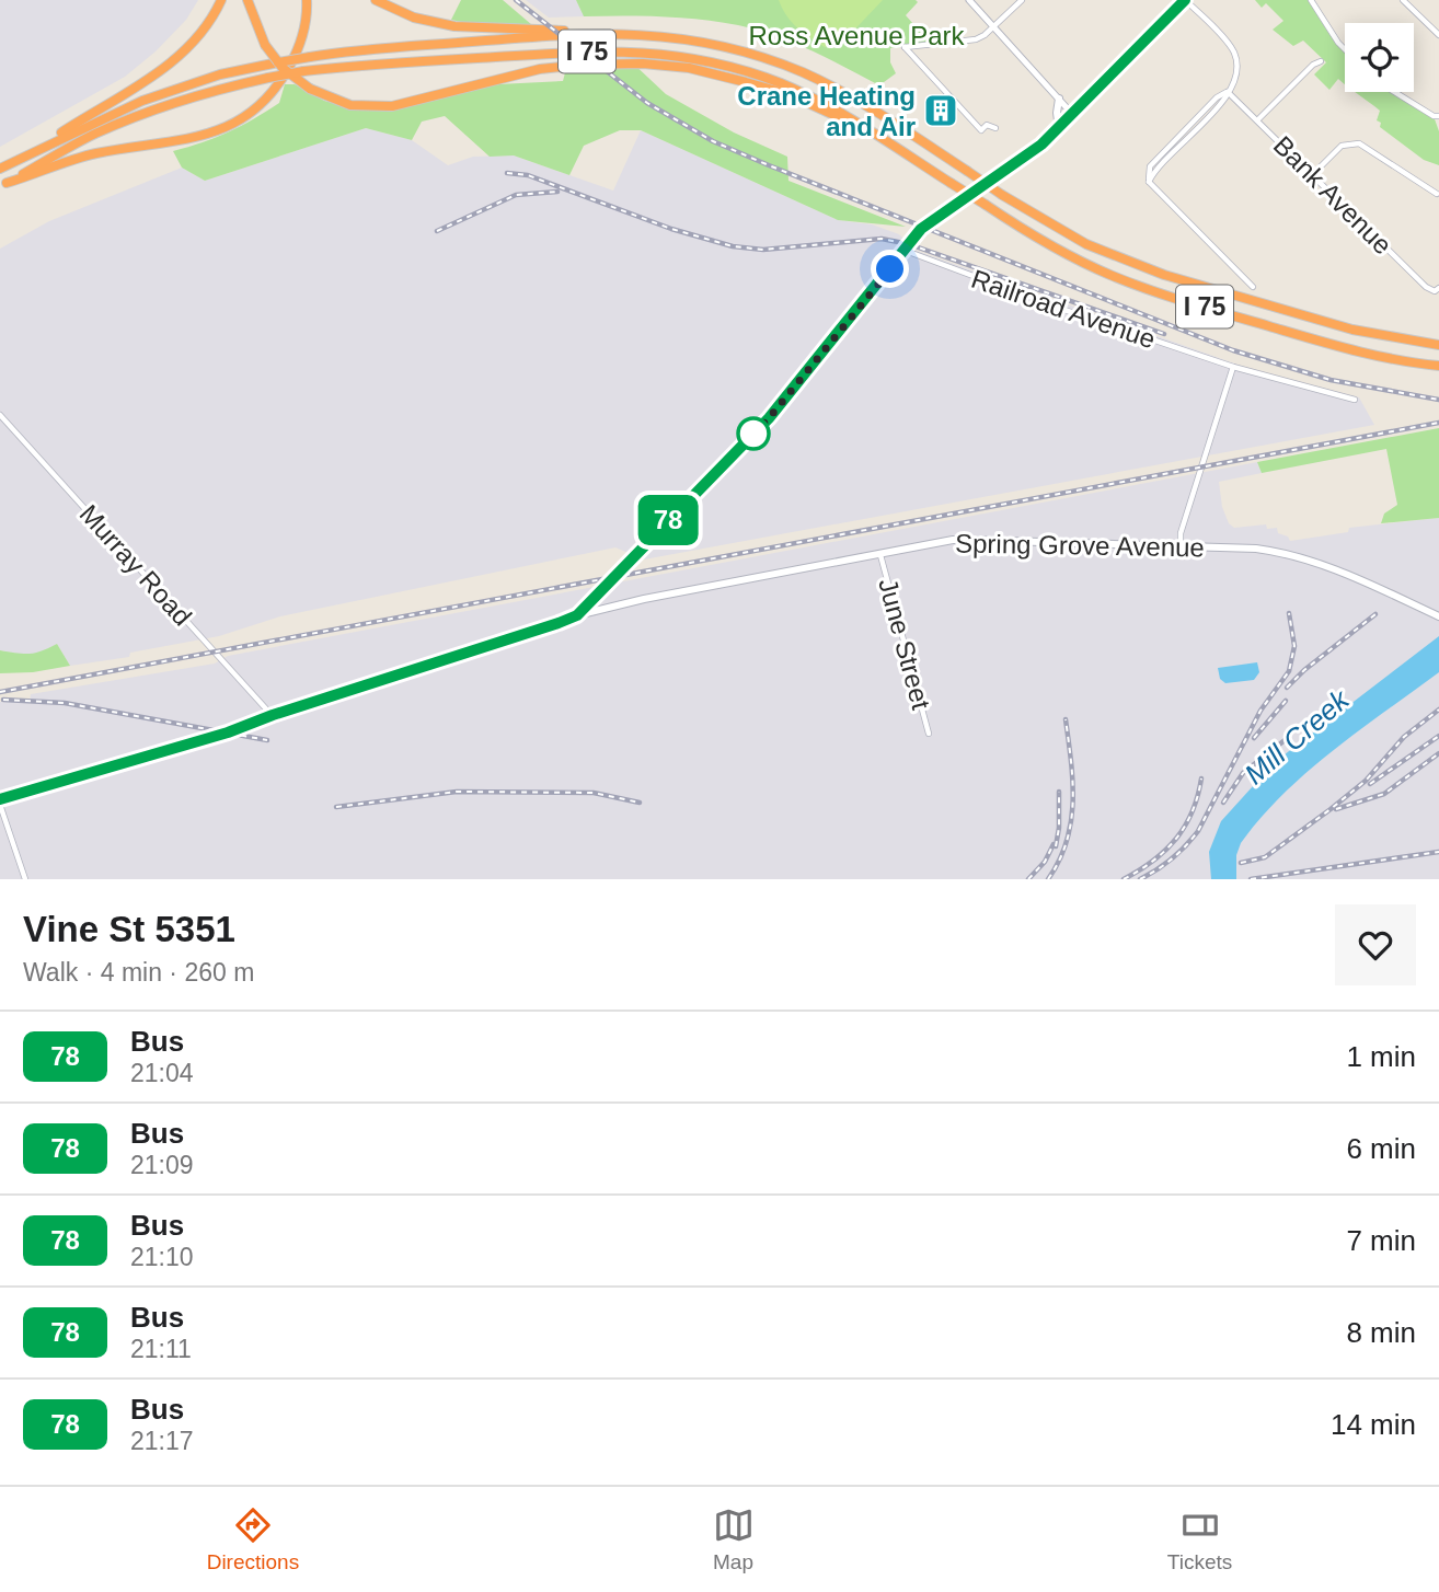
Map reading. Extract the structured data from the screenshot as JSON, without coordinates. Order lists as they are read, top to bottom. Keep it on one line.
{"streets":{"highway":["I 75"],"main road":["Spring Grove Avenue"],"street":["Bank Avenue","Railroad Avenue","Murray Road","June Street"]},"crossings":[["Spring Grove Avenue","Murray Road"],["Spring Grove Avenue","June Street"]],"water":["Mill Creek"],"parks":["Ross Avenue Park"],"places":{"building":["Crane Heating and Air"]},"lines":["bus line 78"],"page":{"on_map":"78","heading":["Vine St 5351","Walk · 4 min · 260 m"],"list":[{"mark":"78","name":"Bus","note":"21:04","value":"1 min"},{"mark":"78","name":"Bus","note":"21:09","value":"6 min"},{"mark":"78","name":"Bus","note":"21:10","value":"7 min"},{"mark":"78","name":"Bus","note":"21:11","value":"8 min"},{"mark":"78","name":"Bus","note":"21:17","value":"14 min"}],"tabs":["Directions","Map","Tickets"]}}
